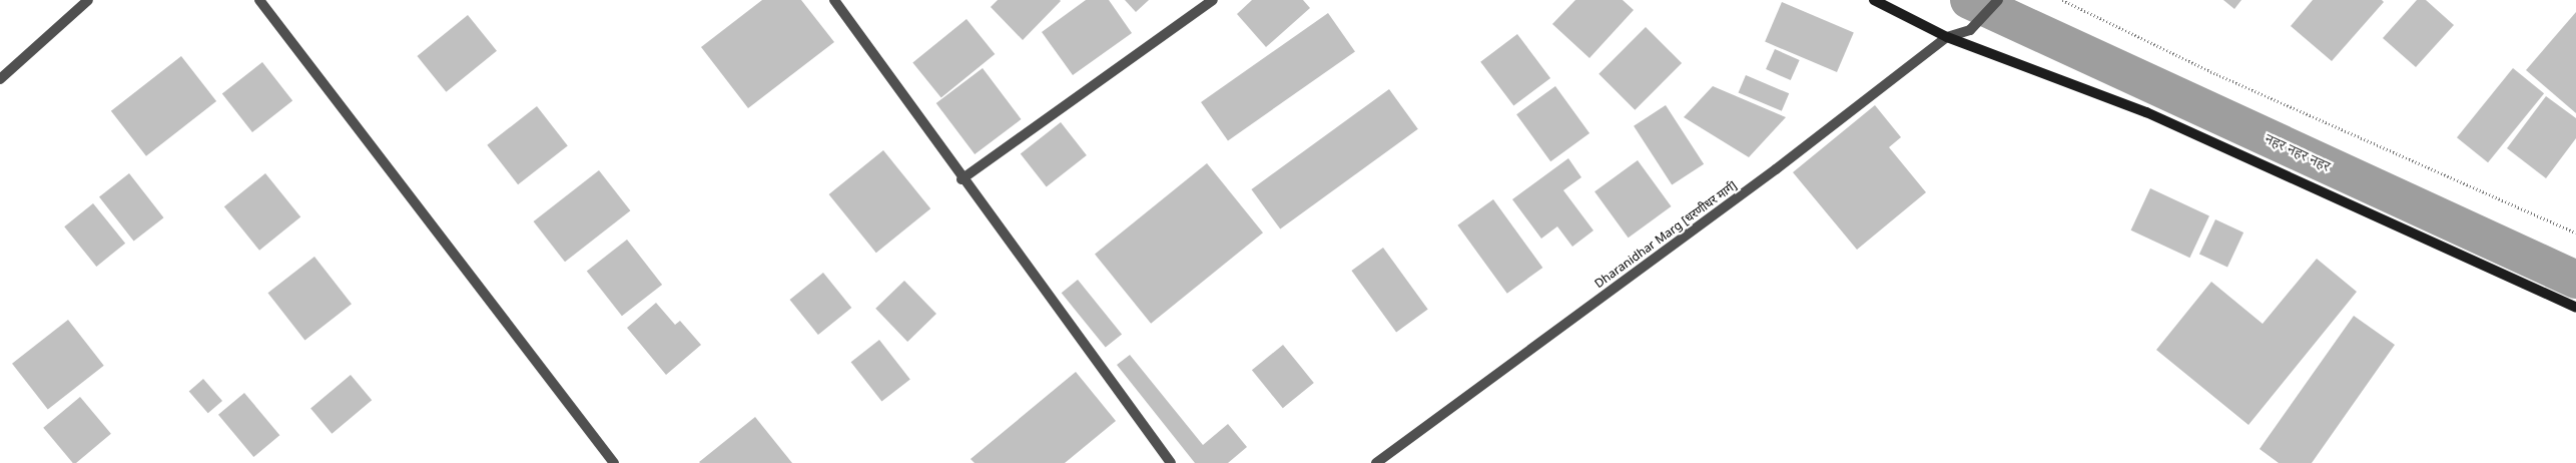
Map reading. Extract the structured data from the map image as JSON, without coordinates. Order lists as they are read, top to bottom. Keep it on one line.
{"streets":{"street":["Dharanidhar Marg [धरणीधर मार्ग]"]},"water":["नहर नहर नहर"]}
